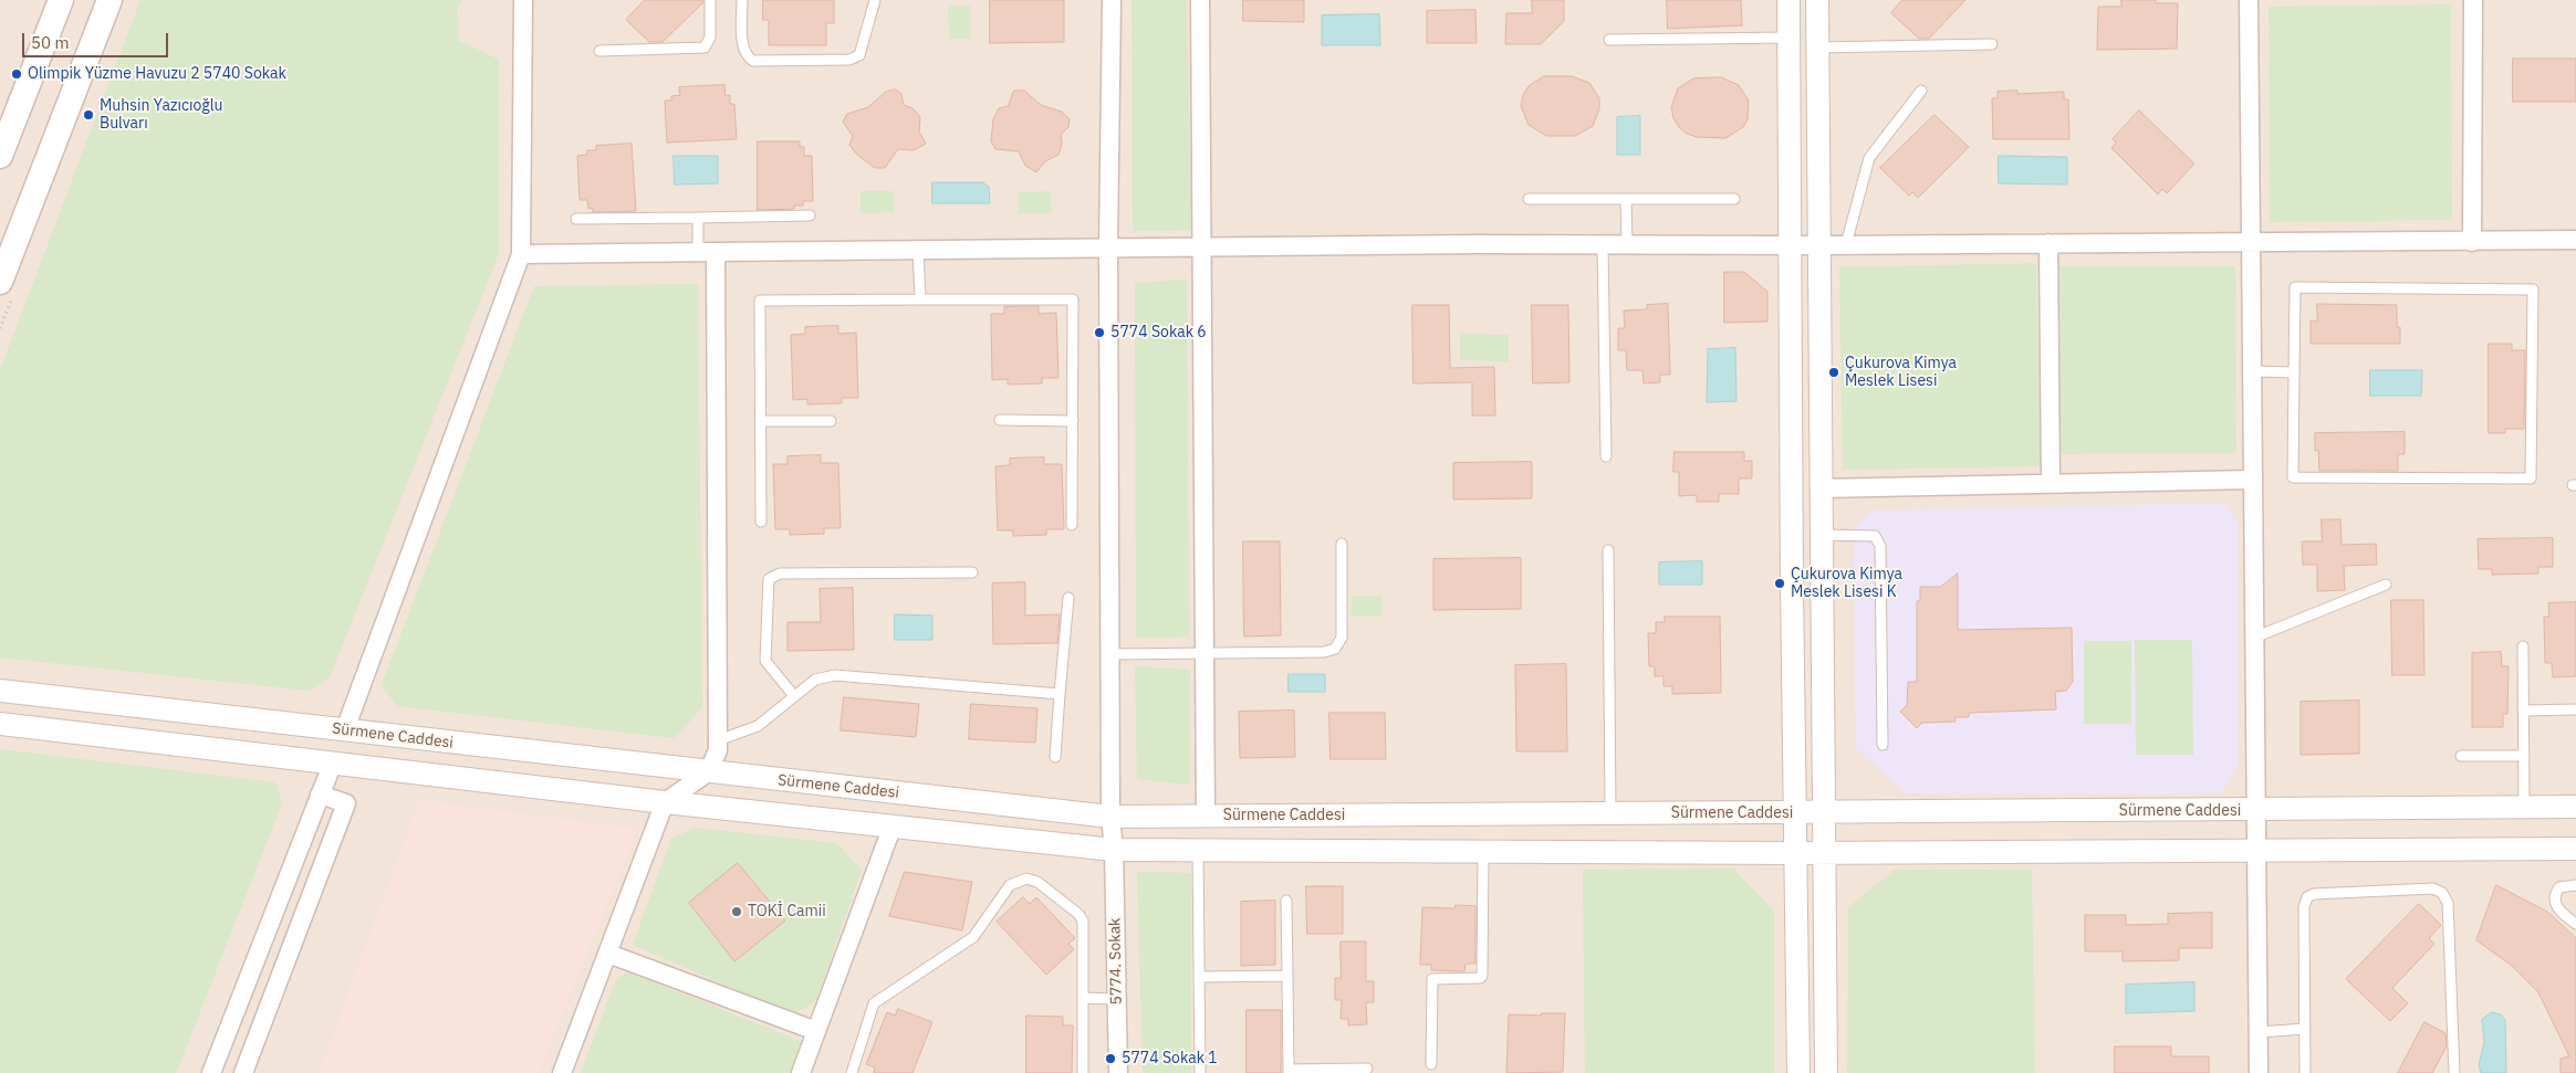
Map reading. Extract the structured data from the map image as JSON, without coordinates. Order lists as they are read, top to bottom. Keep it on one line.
{"streets":{"street":["Sürmene Caddesi","5774. Sokak"]},"crossings":[["Sürmene Caddesi","5774. Sokak"]],"places":["Olimpik Yüzme Havuzu 2 5740 Sokak","Muhsin Yazıcıoğlu Bulvarı","5774 Sokak 6","Çukurova Kimya Meslek Lisesi","Çukurova Kimya Meslek Lisesi K","TOKİ Camii","5774 Sokak 1"],"scale_bar":"50 m"}
